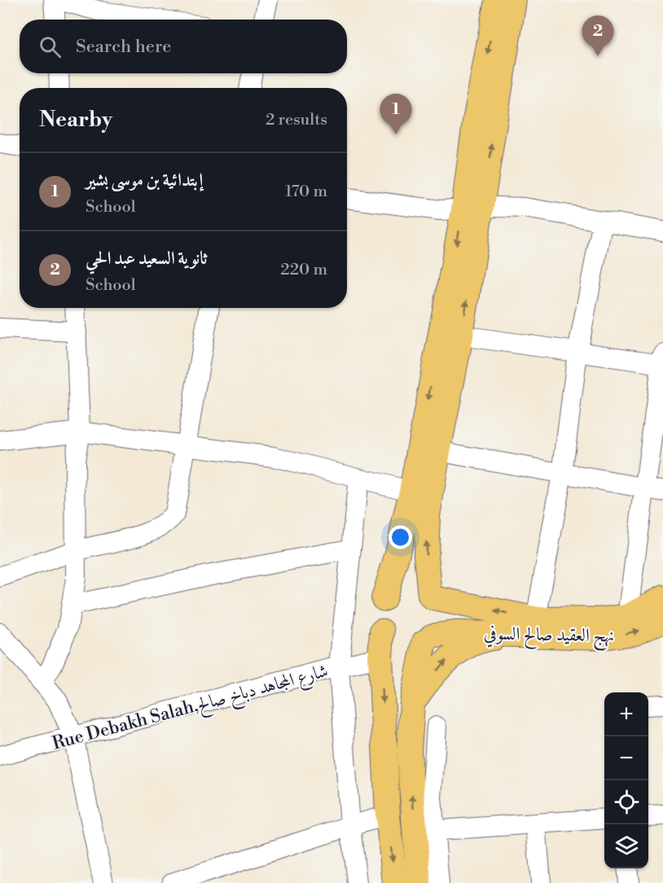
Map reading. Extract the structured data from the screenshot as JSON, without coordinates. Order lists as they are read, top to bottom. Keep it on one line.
{"streets":{"main road":["نهج العقيد صالح السوفي"],"street":["Rue Debakh Salah,شارع المجاهد دباخ صالح"]},"page":{"pins":["2","1"],"search":"Search here","heading":["Nearby","2 results"],"list":[{"mark":"1","name":"إبتدائية بن موسى بشير","note":"School","value":"170 m"},{"mark":"2","name":"ثانوية السعيد عبد الحي","note":"School","value":"220 m"}],"map_buttons":["+","−"]}}
